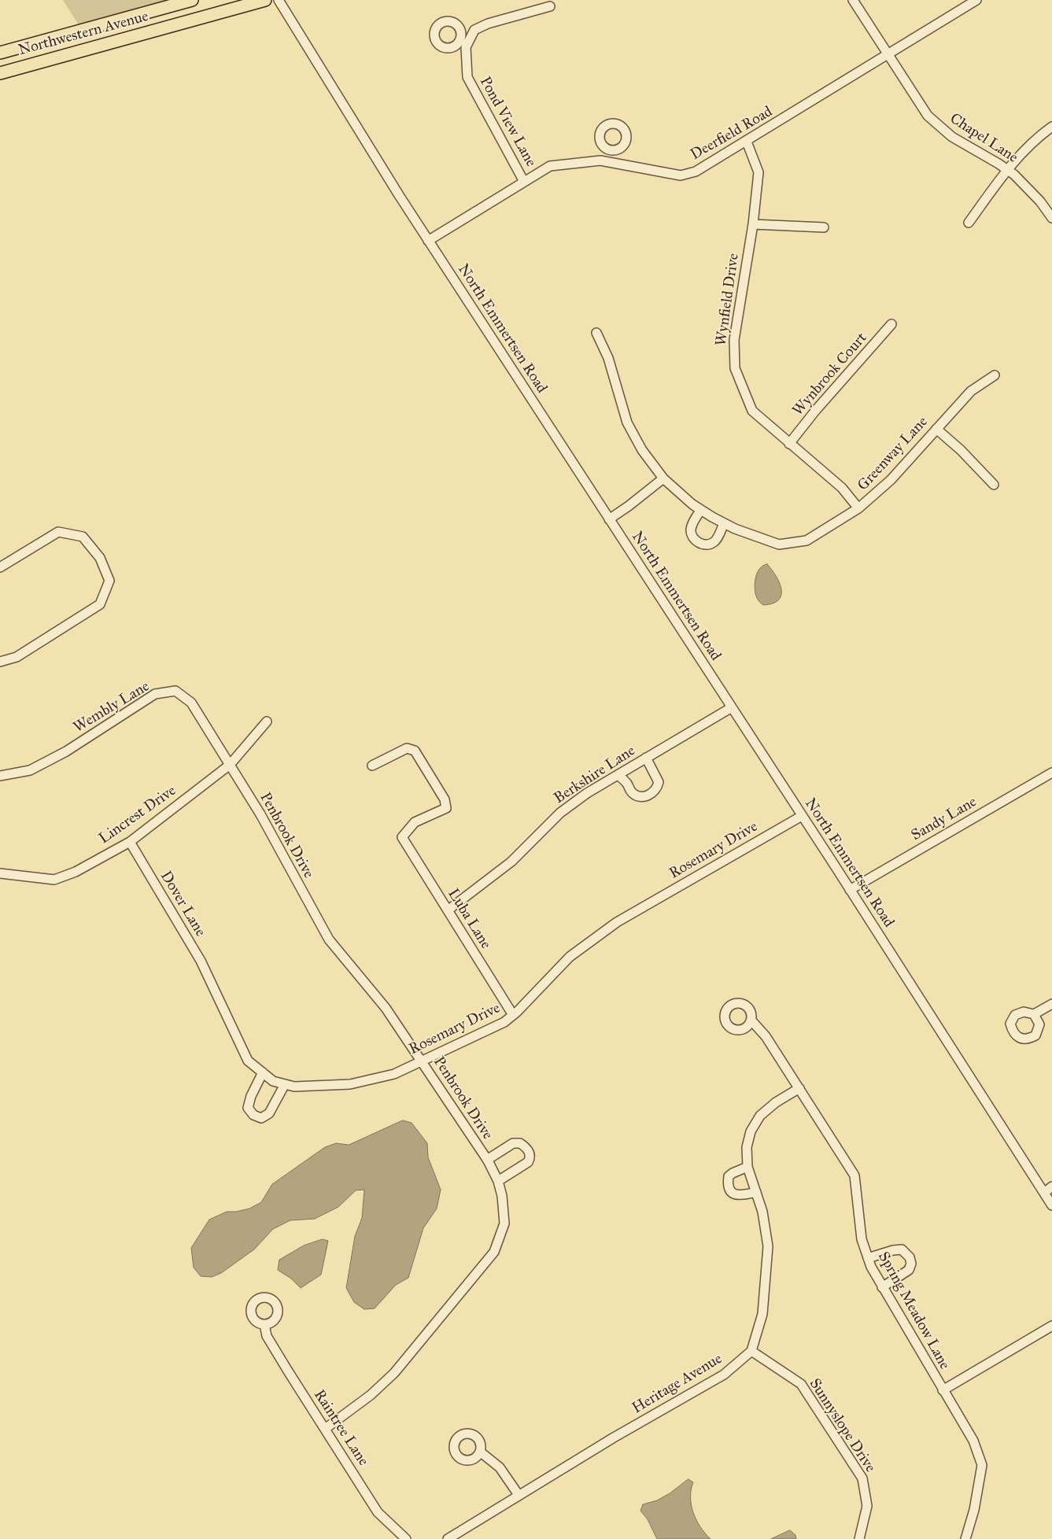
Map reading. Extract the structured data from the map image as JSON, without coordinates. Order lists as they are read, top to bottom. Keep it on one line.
{"streets":{"main road":["Northwestern Avenue"],"street":["Pond View Lane","Deerfield Road","Chapel Lane","Wynfield Drive","North Emmertsen Road","Wynbrook Court","Greenway Lane","Wembly Lane","Berkshire Lane","Lincrest Drive","Sandy Lane","Penbrook Drive","Rosemary Drive","Dover Lane","Luba Lane","Spring Meadow Lane","Heritage Avenue","Sunnyslope Drive","Raintree Lane"]},"crossings":[["Pond View Lane","Deerfield Road"],["Deerfield Road","Chapel Lane"],["Deerfield Road","Wynfield Drive"],["Deerfield Road","North Emmertsen Road"],["Wynfield Drive","Wynbrook Court"],["Wynfield Drive","Greenway Lane"],["North Emmertsen Road","Berkshire Lane"],["North Emmertsen Road","Sandy Lane"],["North Emmertsen Road","Rosemary Drive"],["Wembly Lane","Lincrest Drive"],["Wembly Lane","Penbrook Drive"],["Berkshire Lane","Luba Lane"],["Lincrest Drive","Penbrook Drive"],["Lincrest Drive","Dover Lane"],["Penbrook Drive","Rosemary Drive"],["Penbrook Drive","Raintree Lane"],["Rosemary Drive","Dover Lane"],["Rosemary Drive","Luba Lane"],["Heritage Avenue","Sunnyslope Drive"]]}
